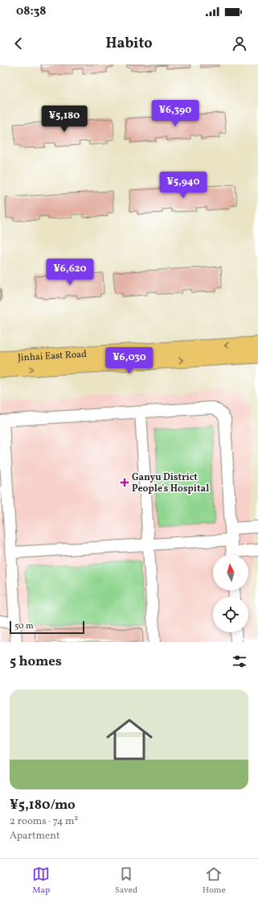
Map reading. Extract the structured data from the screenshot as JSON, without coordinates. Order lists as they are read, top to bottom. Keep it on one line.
{"streets":{"main road":["Jinhai East Road"]},"places":{"health":["Ganyu District People's Hospital"]},"scale_bar":"50 m","north":"top","page":{"status":"08:38","header":"Habito","price":["¥6,390","¥5,180","¥5,940","¥6,620","¥6,030"],"scale":"50 m","heading":"5 homes","list":[{"name":"¥5,180/mo","note":"2 rooms · 74 m² · Apartment"}],"tabs":["Map","Saved","Home"]}}
